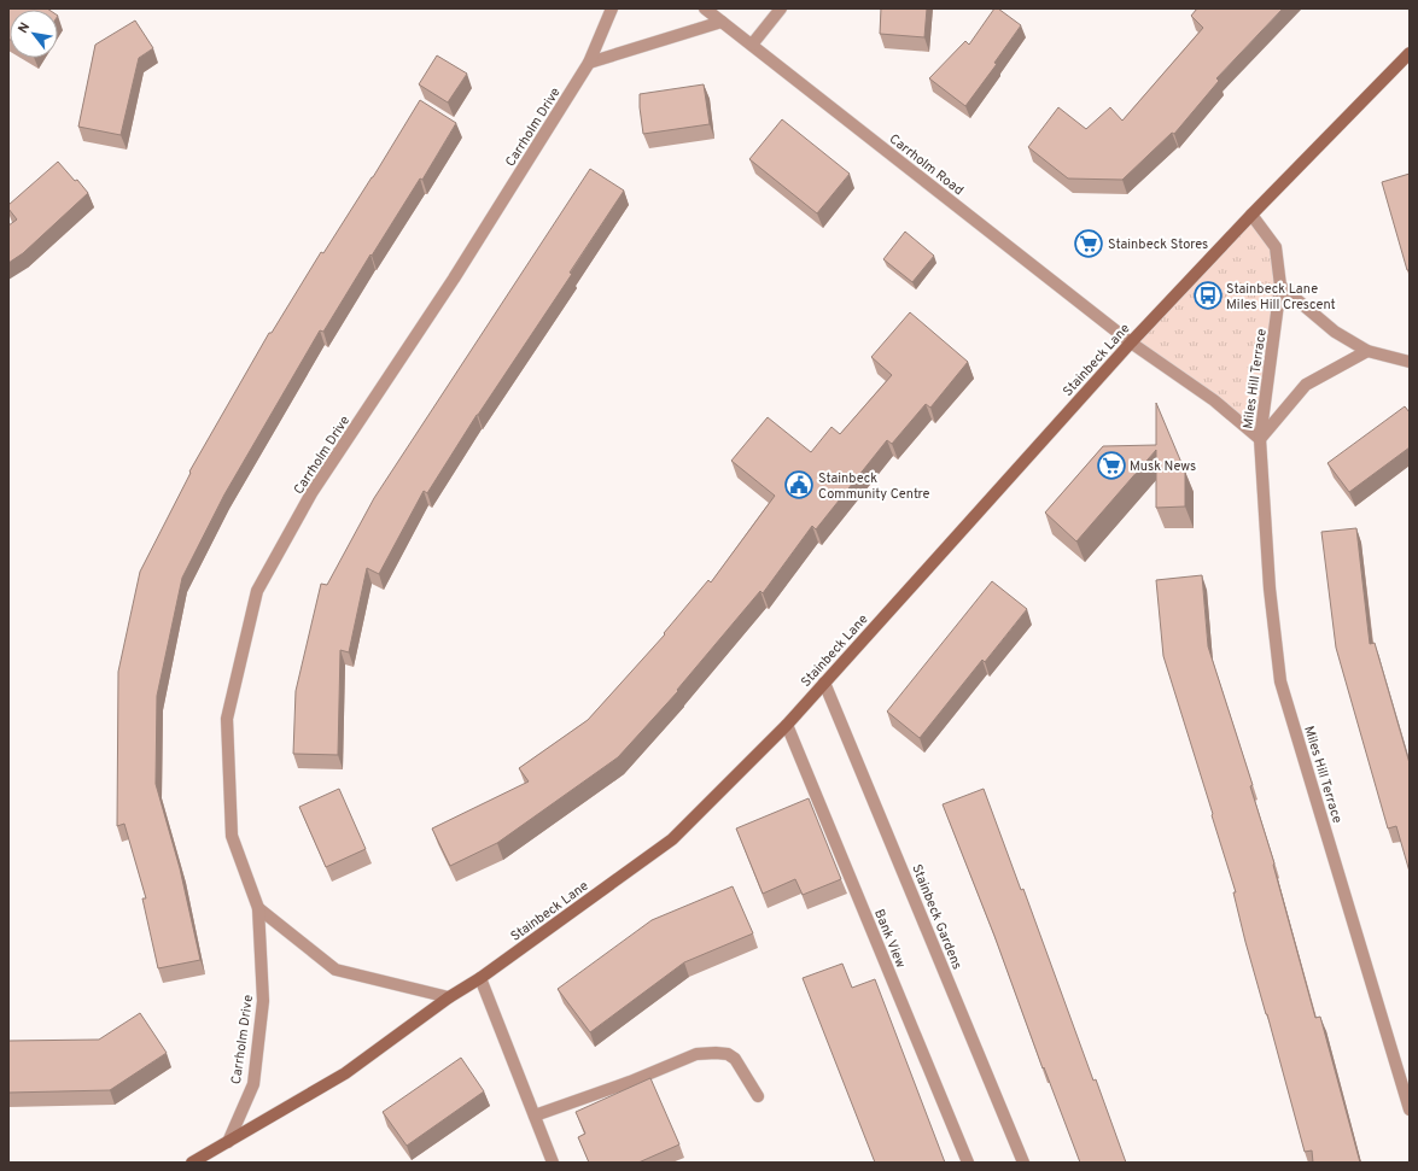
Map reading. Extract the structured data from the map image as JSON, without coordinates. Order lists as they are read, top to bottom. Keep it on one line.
{"streets":{"street":["Carrholm Drive","Carrholm Road","Stainbeck Lane","Miles Hill Terrace","Stainbeck Gardens","Bank View"]},"crossings":[["Carrholm Drive","Stainbeck Lane"],["Carrholm Road","Stainbeck Lane"],["Carrholm Road","Miles Hill Terrace"],["Stainbeck Lane","Miles Hill Terrace"],["Stainbeck Lane","Stainbeck Gardens"],["Stainbeck Lane","Bank View"]],"places":{"supermarket":["Stainbeck Stores","Musk News"],"bus stop":["Stainbeck Lane Miles Hill Crescent"],"public building":["Stainbeck Community Centre"]},"north":"top left"}
